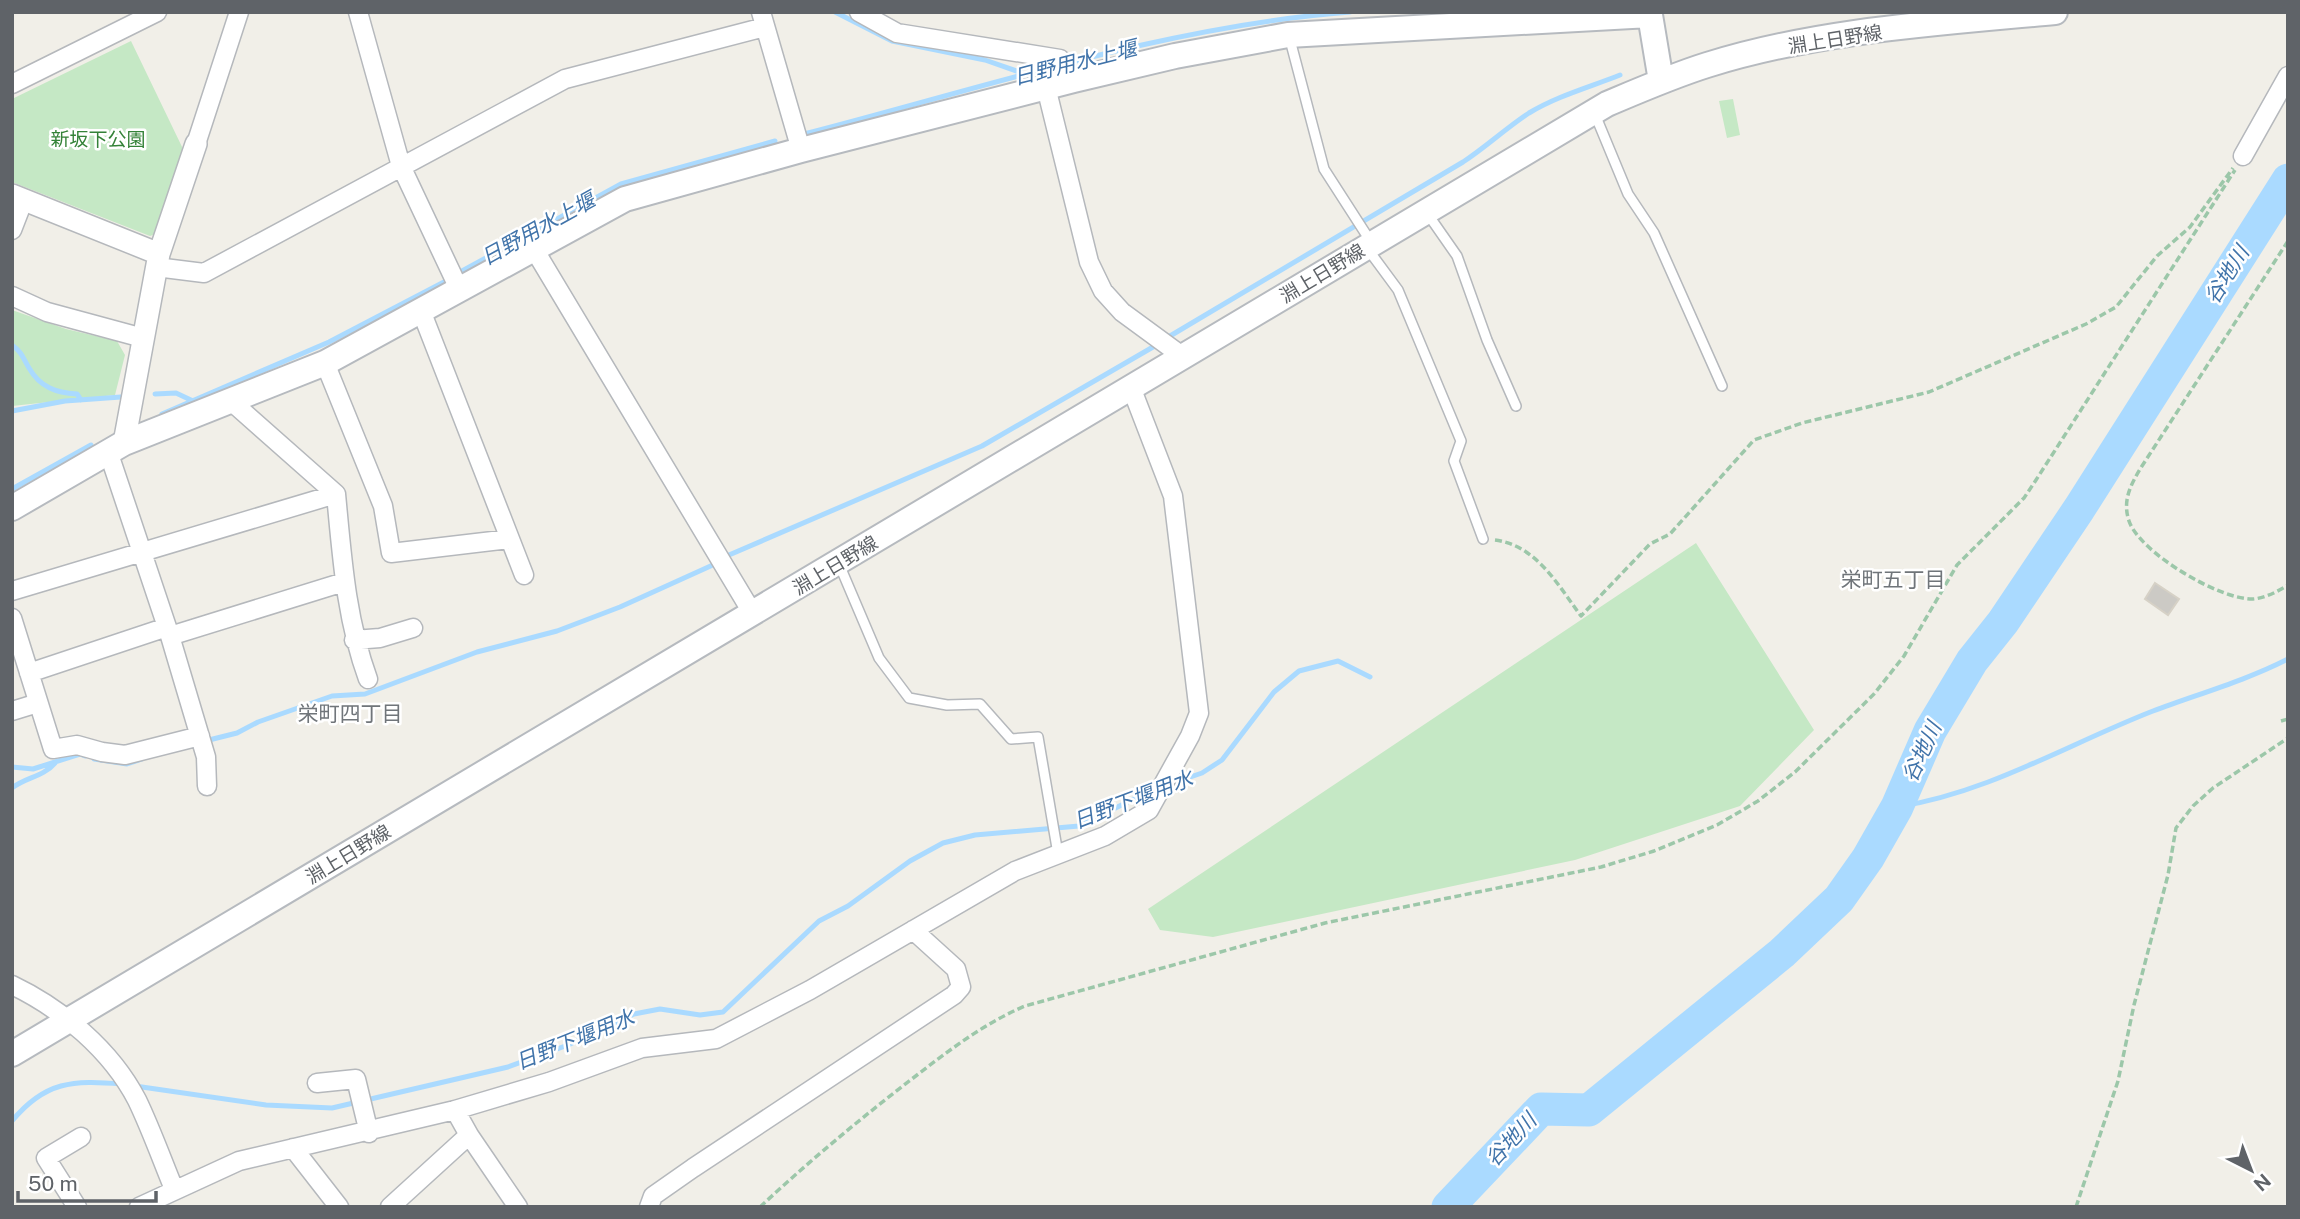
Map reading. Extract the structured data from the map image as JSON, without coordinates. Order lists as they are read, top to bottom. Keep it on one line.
{"streets":{"main road":["淵上日野線"]},"districts":["栄町五丁目","栄町四丁目"],"water":["日野用水上堰","谷地川","日野下堰用水"],"parks":["新坂下公園"],"scale_bar":"50 m","north":"bottom right"}
